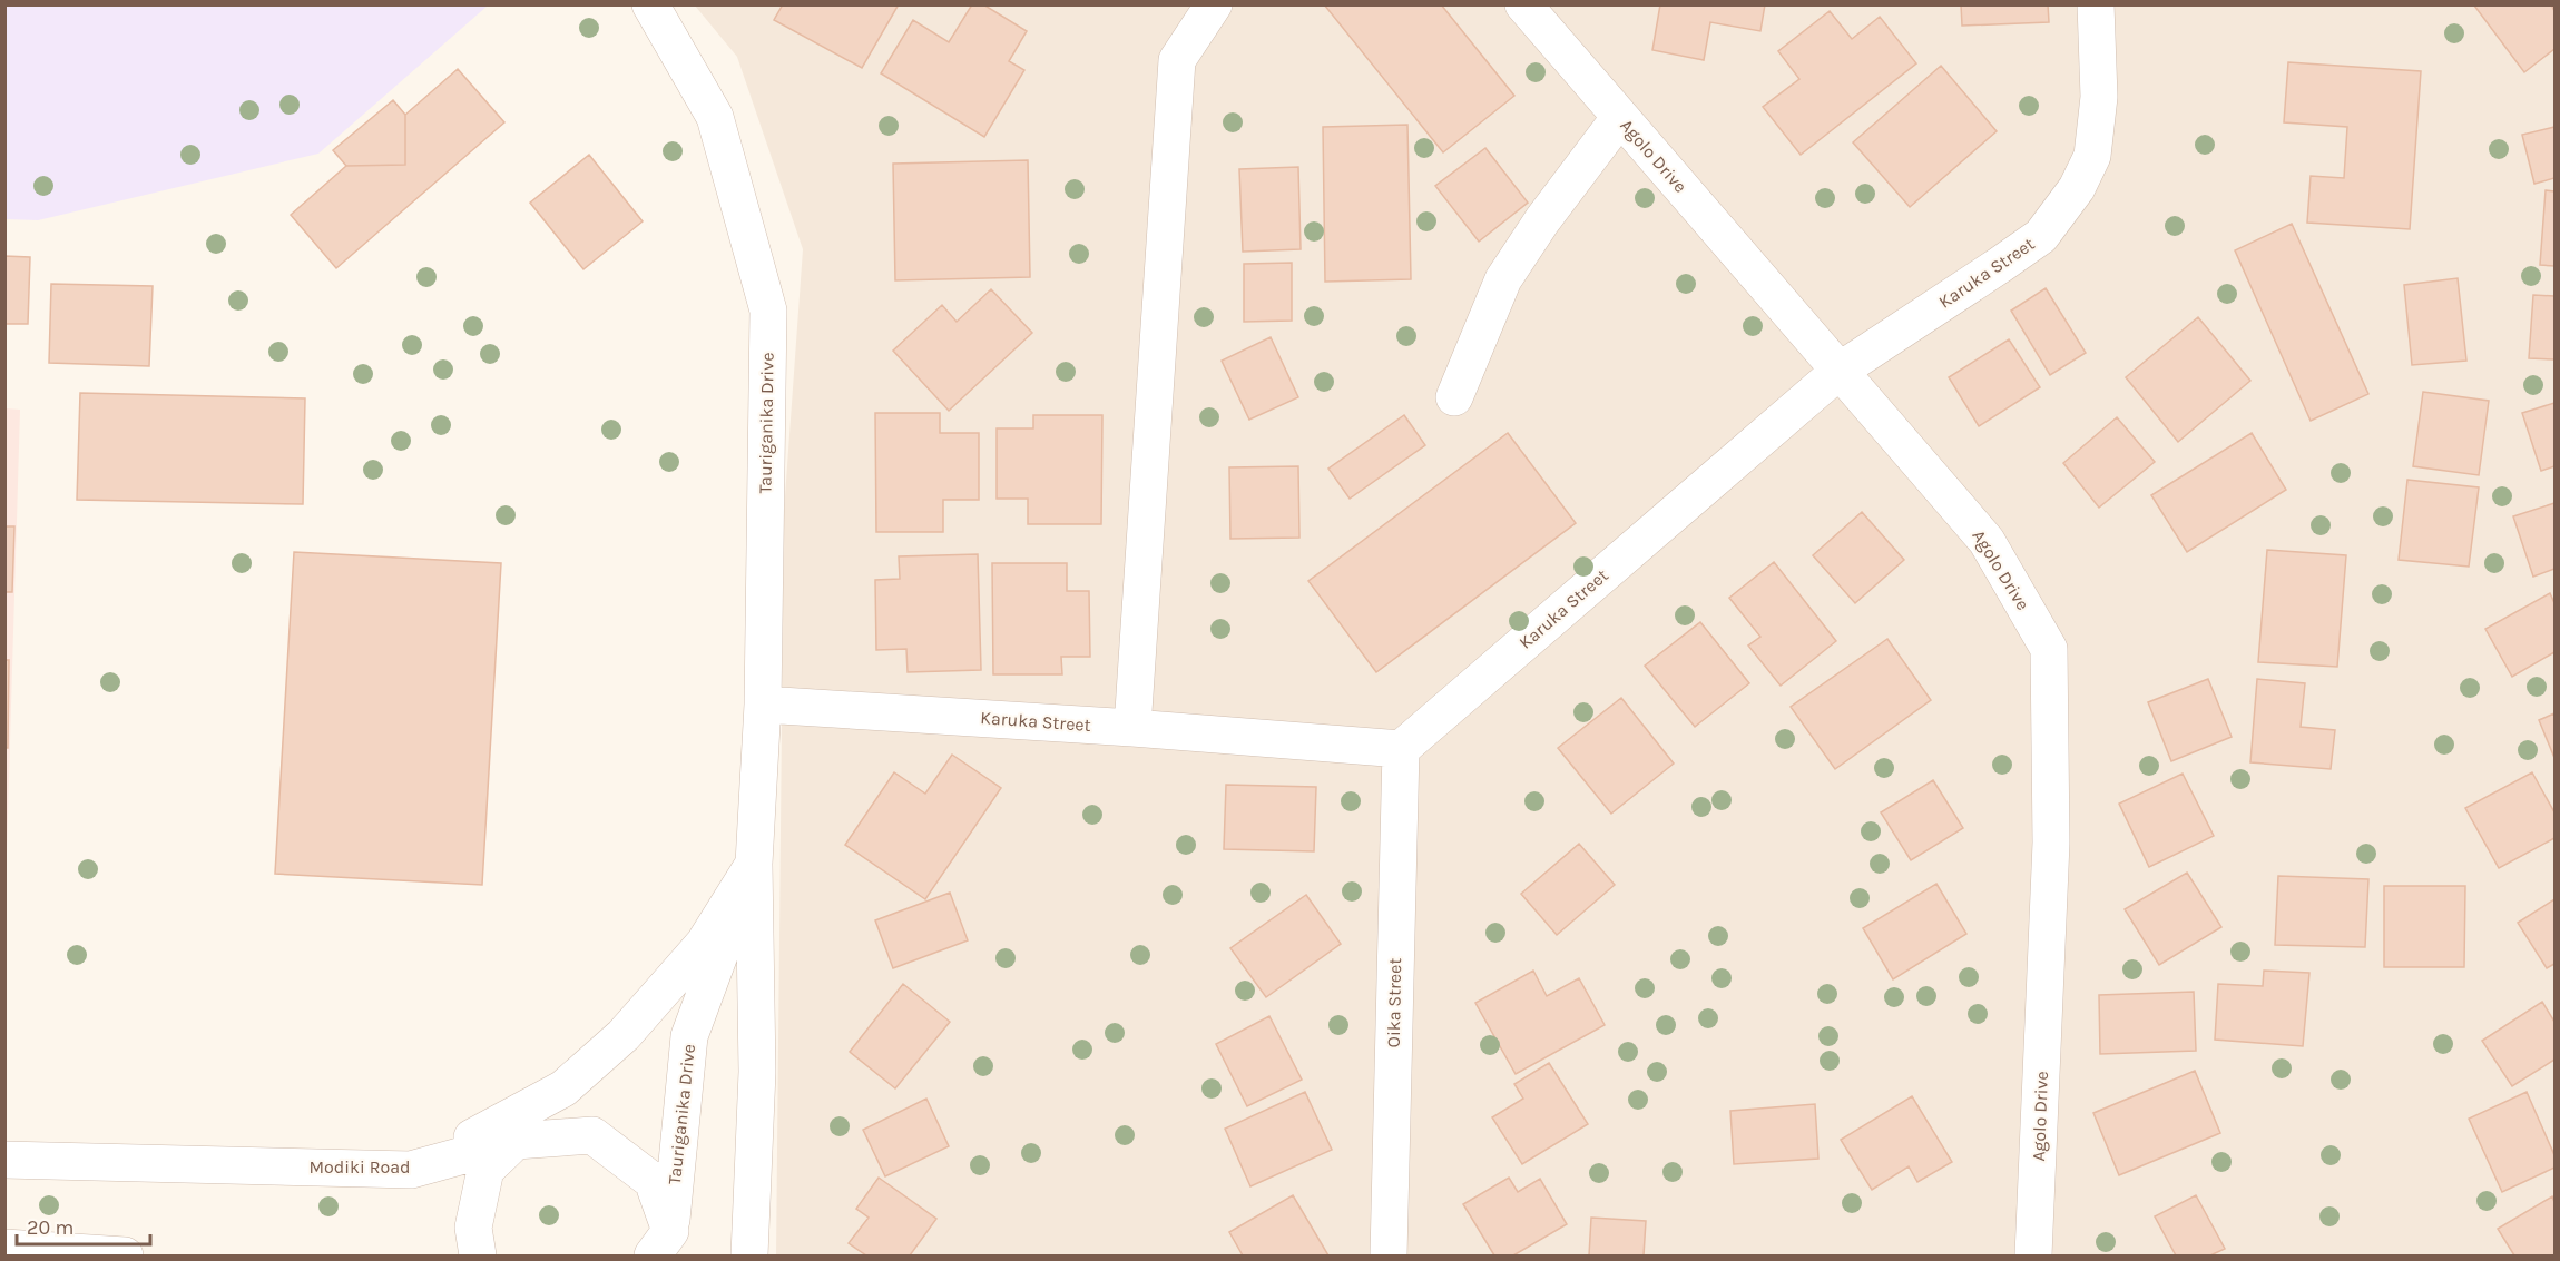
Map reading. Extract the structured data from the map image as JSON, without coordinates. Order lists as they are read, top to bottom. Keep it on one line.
{"streets":{"street":["Agolo Drive","Karuka Street","Tauriganika Drive","Oika Street","Modiki Road"]},"crossings":[["Agolo Drive","Karuka Street"],["Karuka Street","Tauriganika Drive"],["Karuka Street","Oika Street"],["Tauriganika Drive","Modiki Road"]],"scale_bar":"20 m"}
